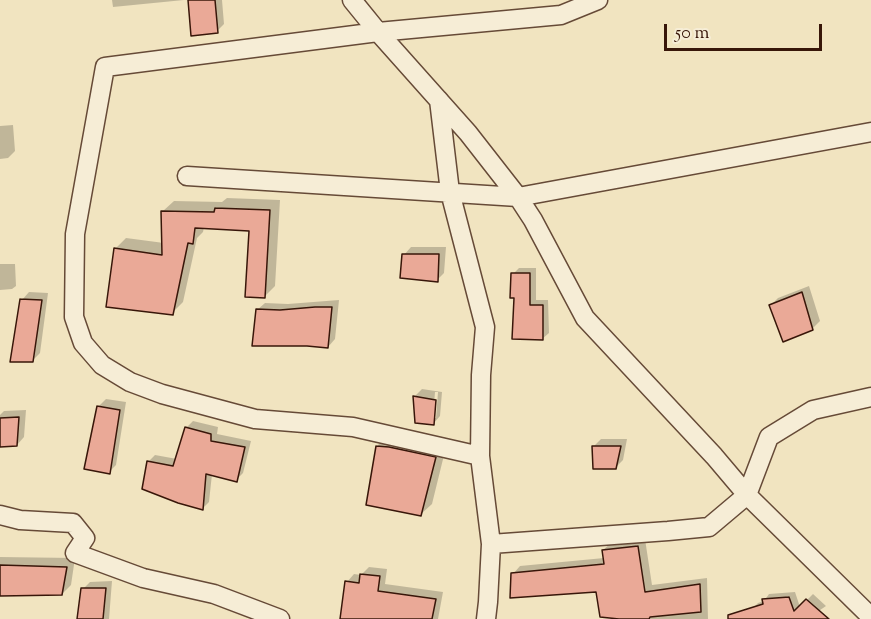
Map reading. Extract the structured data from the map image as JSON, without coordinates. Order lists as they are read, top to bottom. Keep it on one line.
{"scale_bar":"50 m"}
